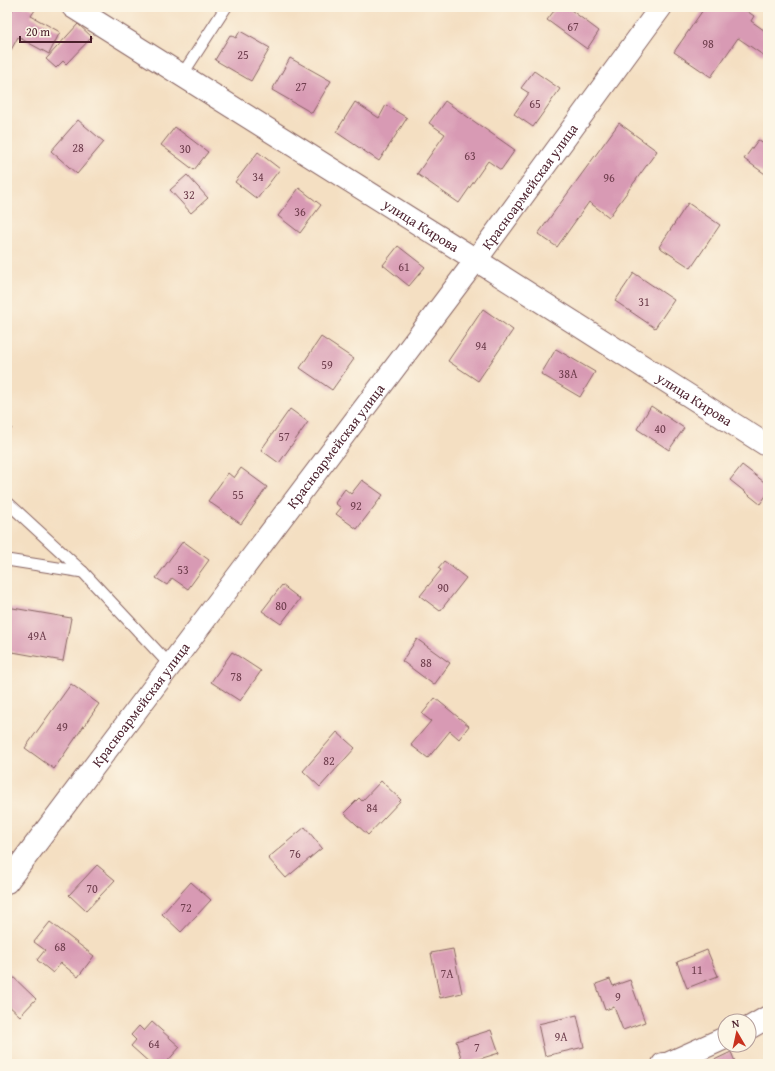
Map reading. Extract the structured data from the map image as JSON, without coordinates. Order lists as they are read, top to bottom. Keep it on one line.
{"streets":{"main road":["Красноармейская улица","улица Кирова"]},"crossings":[["Красноармейская улица","улица Кирова"]],"house_numbers":["67","98","25","27","65","28","30","63","34","96","32","36","61","31","94","59","38А","40","57","55","92","53","90","80","49А","88","78","49","82","84","76","70","72","68","11","7А","9","9А","64","7"],"scale_bar":"20 m","north":"top"}
